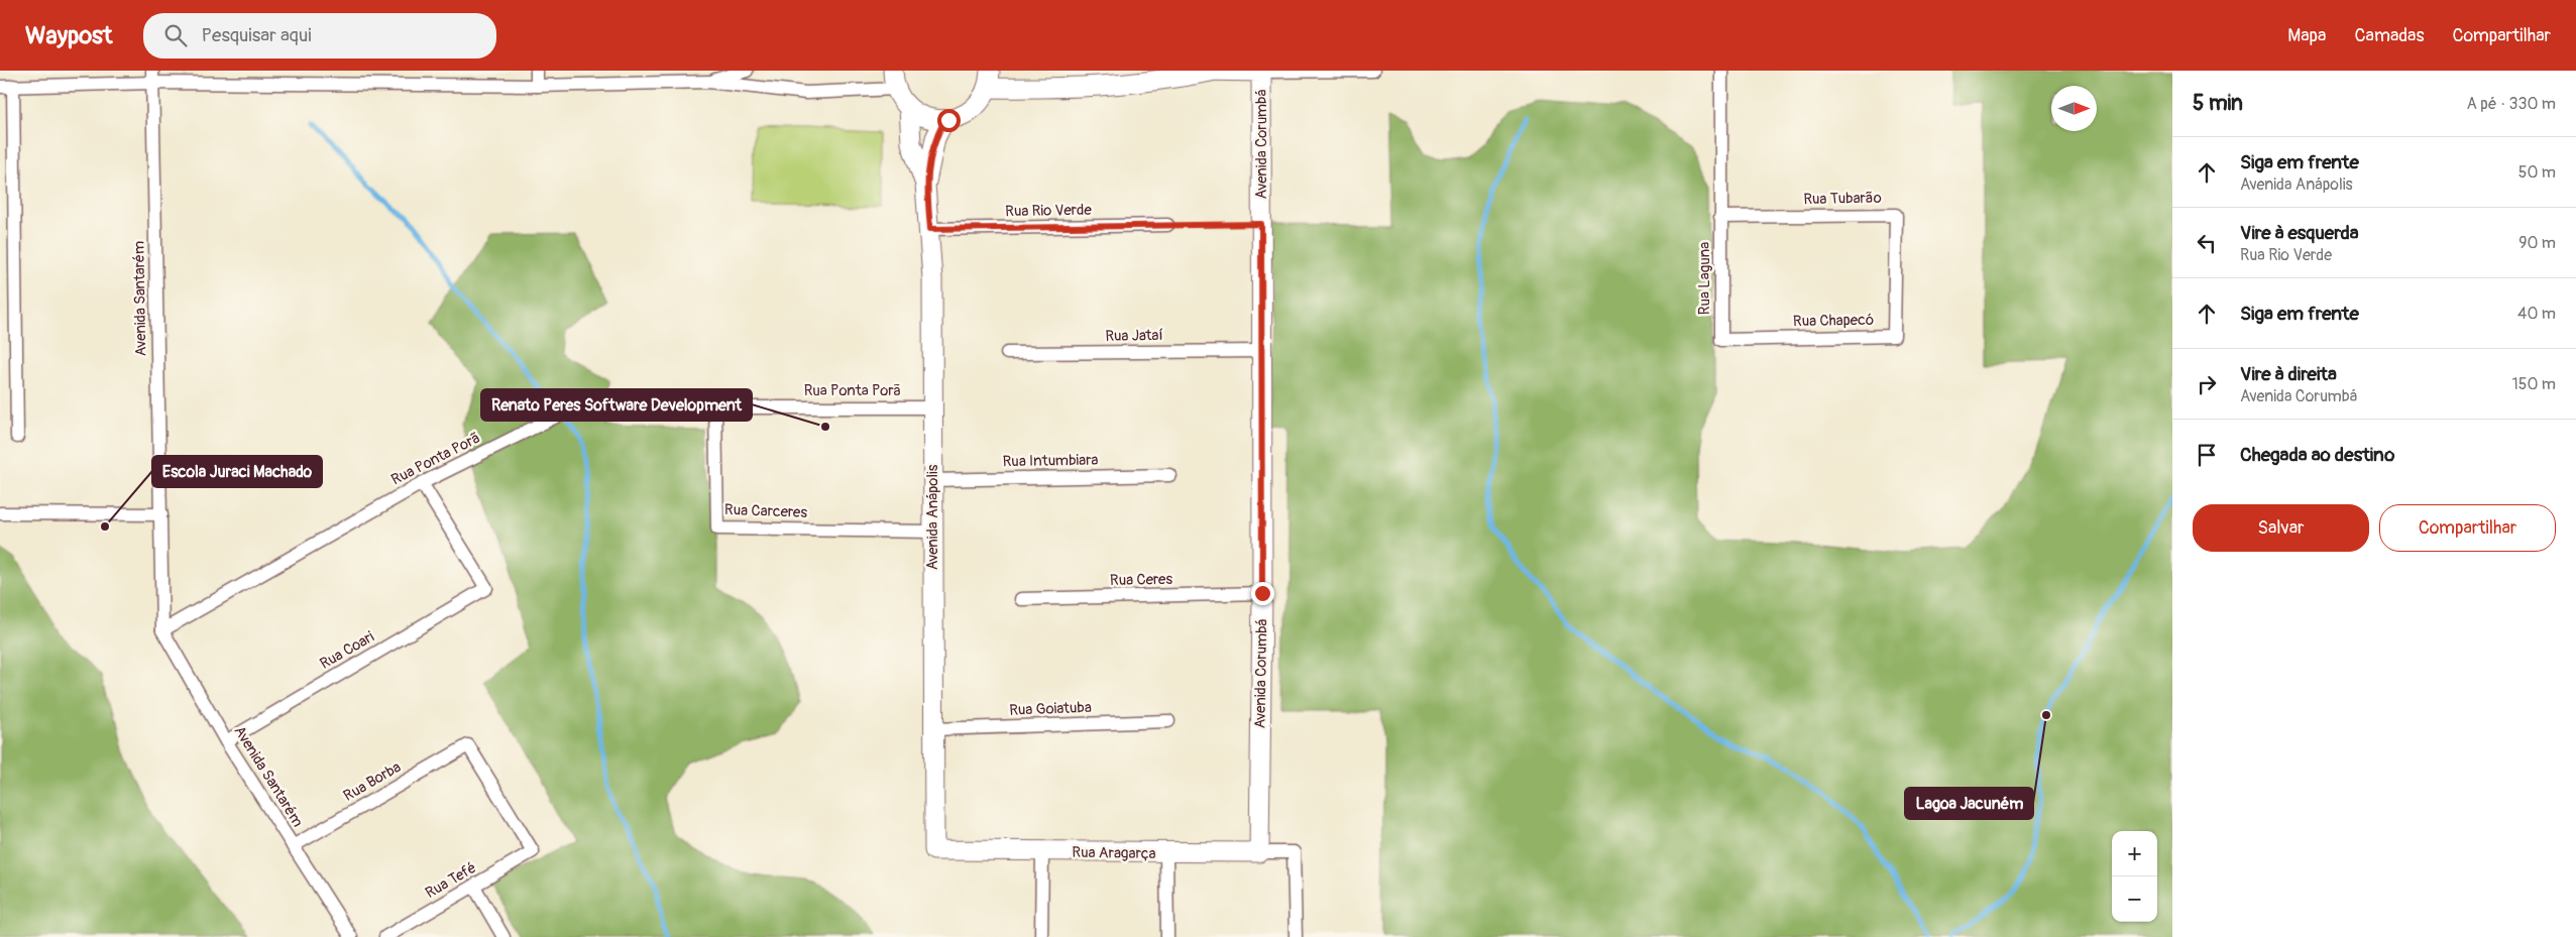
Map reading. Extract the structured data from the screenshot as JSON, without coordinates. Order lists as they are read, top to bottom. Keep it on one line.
{"streets":{"street":["Avenida Corumbá","Rua Tubarão","Rua Rio Verde","Rua Laguna","Avenida Santarém","Rua Chapecó","Rua Jataí","Rua Ponta Porã","Rua Intumbiara","Rua Carceres","Avenida Anápolis","Rua Ceres","Rua Coari","Rua Goiatuba","Rua Borba","Rua Aragarça","Rua Tefé"]},"crossings":[["Avenida Corumbá","Rua Jataí"],["Avenida Corumbá","Rua Ceres"],["Avenida Corumbá","Rua Aragarça"],["Rua Tubarão","Rua Laguna"],["Rua Tubarão","Rua Chapecó"],["Rua Rio Verde","Avenida Anápolis"],["Rua Laguna","Rua Chapecó"],["Avenida Santarém","Rua Ponta Porã"],["Avenida Santarém","Rua Coari"],["Avenida Santarém","Rua Borba"],["Rua Ponta Porã","Rua Carceres"],["Rua Ponta Porã","Avenida Anápolis"],["Rua Ponta Porã","Rua Coari"],["Rua Intumbiara","Avenida Anápolis"],["Rua Carceres","Avenida Anápolis"],["Avenida Anápolis","Rua Goiatuba"],["Avenida Anápolis","Rua Aragarça"],["Rua Borba","Rua Tefé"]],"places":["Renato Peres Software Development","Escola Juraci Machado","Lagoa Jacuném"],"north":"right","page":{"header":"Waypost","search":"Pesquisar aqui","nav":["Mapa","Camadas","Compartilhar"],"heading":["5 min","A pé · 330 m"],"list":[["Siga em frente","Avenida Anápolis","50 m"],["Vire à esquerda","Rua Rio Verde","90 m"],["Siga em frente","40 m"],["Vire à direita","Avenida Corumbá","150 m"],"Chegada ao destino"],"buttons":["Salvar","Compartilhar"],"map_buttons":["+","−"]}}
